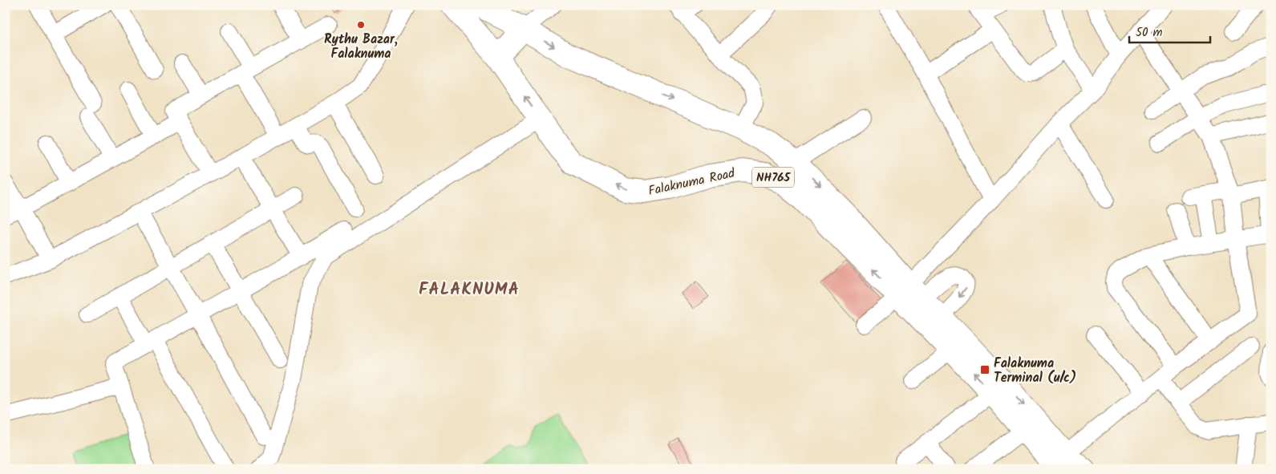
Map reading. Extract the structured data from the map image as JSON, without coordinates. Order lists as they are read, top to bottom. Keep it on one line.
{"streets":{"highway":["NH765","Falaknuma Road"]},"districts":["FALAKNUMA"],"places":{"other":["Rythu Bazar, Falaknuma"],"transit":["Falaknuma Terminal (u/c)"]},"scale_bar":"50 m"}
